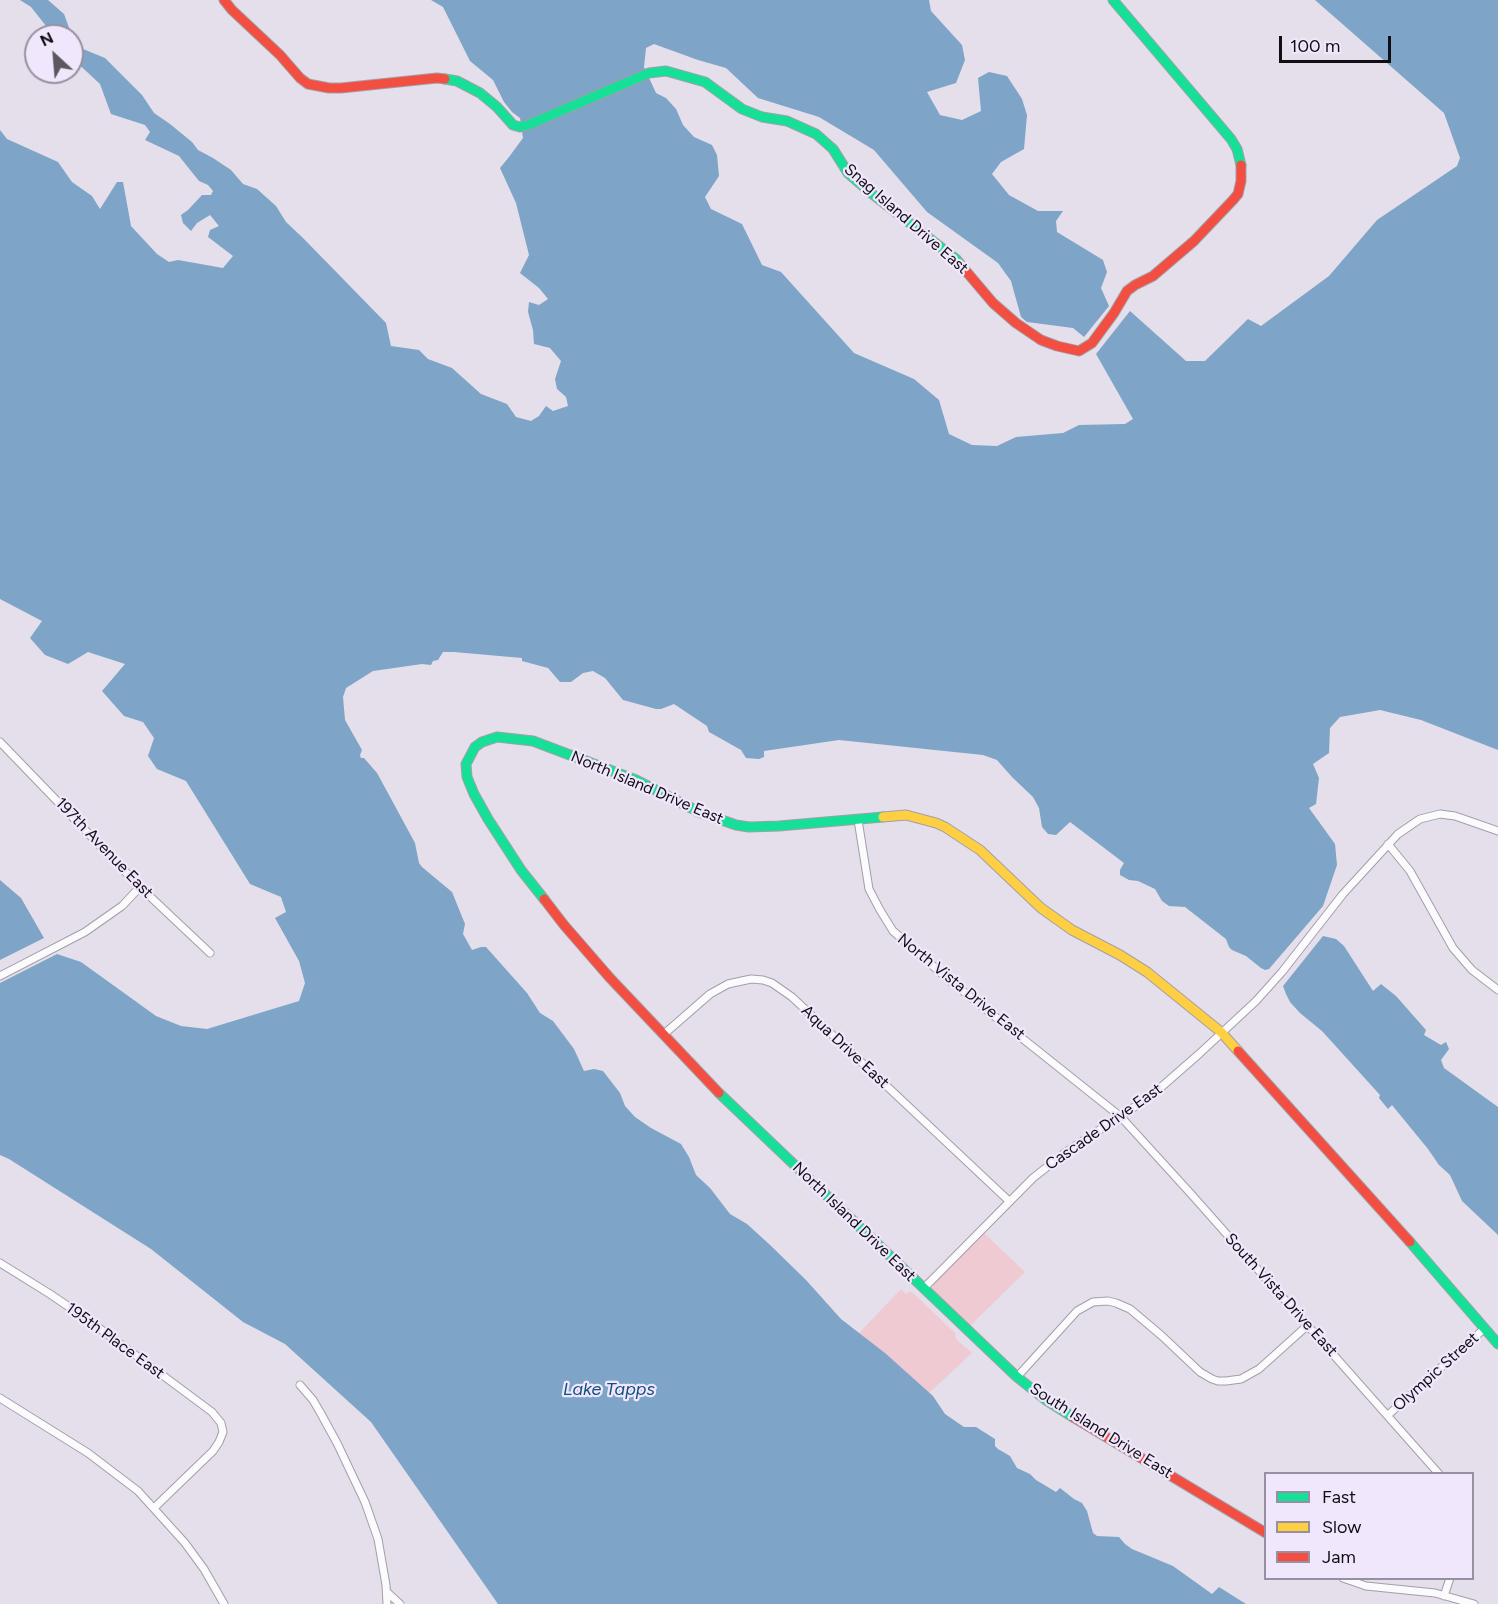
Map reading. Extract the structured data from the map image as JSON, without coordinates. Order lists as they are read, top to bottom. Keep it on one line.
{"streets":{"street":["Snag Island Drive East","North Island Drive East","197th Avenue East","North Vista Drive East","Aqua Drive East","Cascade Drive East","South Vista Drive East","195th Place East","Olympic Street","South Island Drive East"]},"crossings":[["North Island Drive East","North Vista Drive East"],["North Island Drive East","Aqua Drive East"],["North Island Drive East","Cascade Drive East"],["North Island Drive East","South Island Drive East"],["North Vista Drive East","Cascade Drive East"],["North Vista Drive East","South Vista Drive East"],["Aqua Drive East","Cascade Drive East"],["Cascade Drive East","South Vista Drive East"],["Cascade Drive East","South Island Drive East"],["South Vista Drive East","Olympic Street"]],"water":["Lake Tapps"],"legend":["Fast","Slow","Jam"],"scale_bar":"100 m","north":"top left"}
